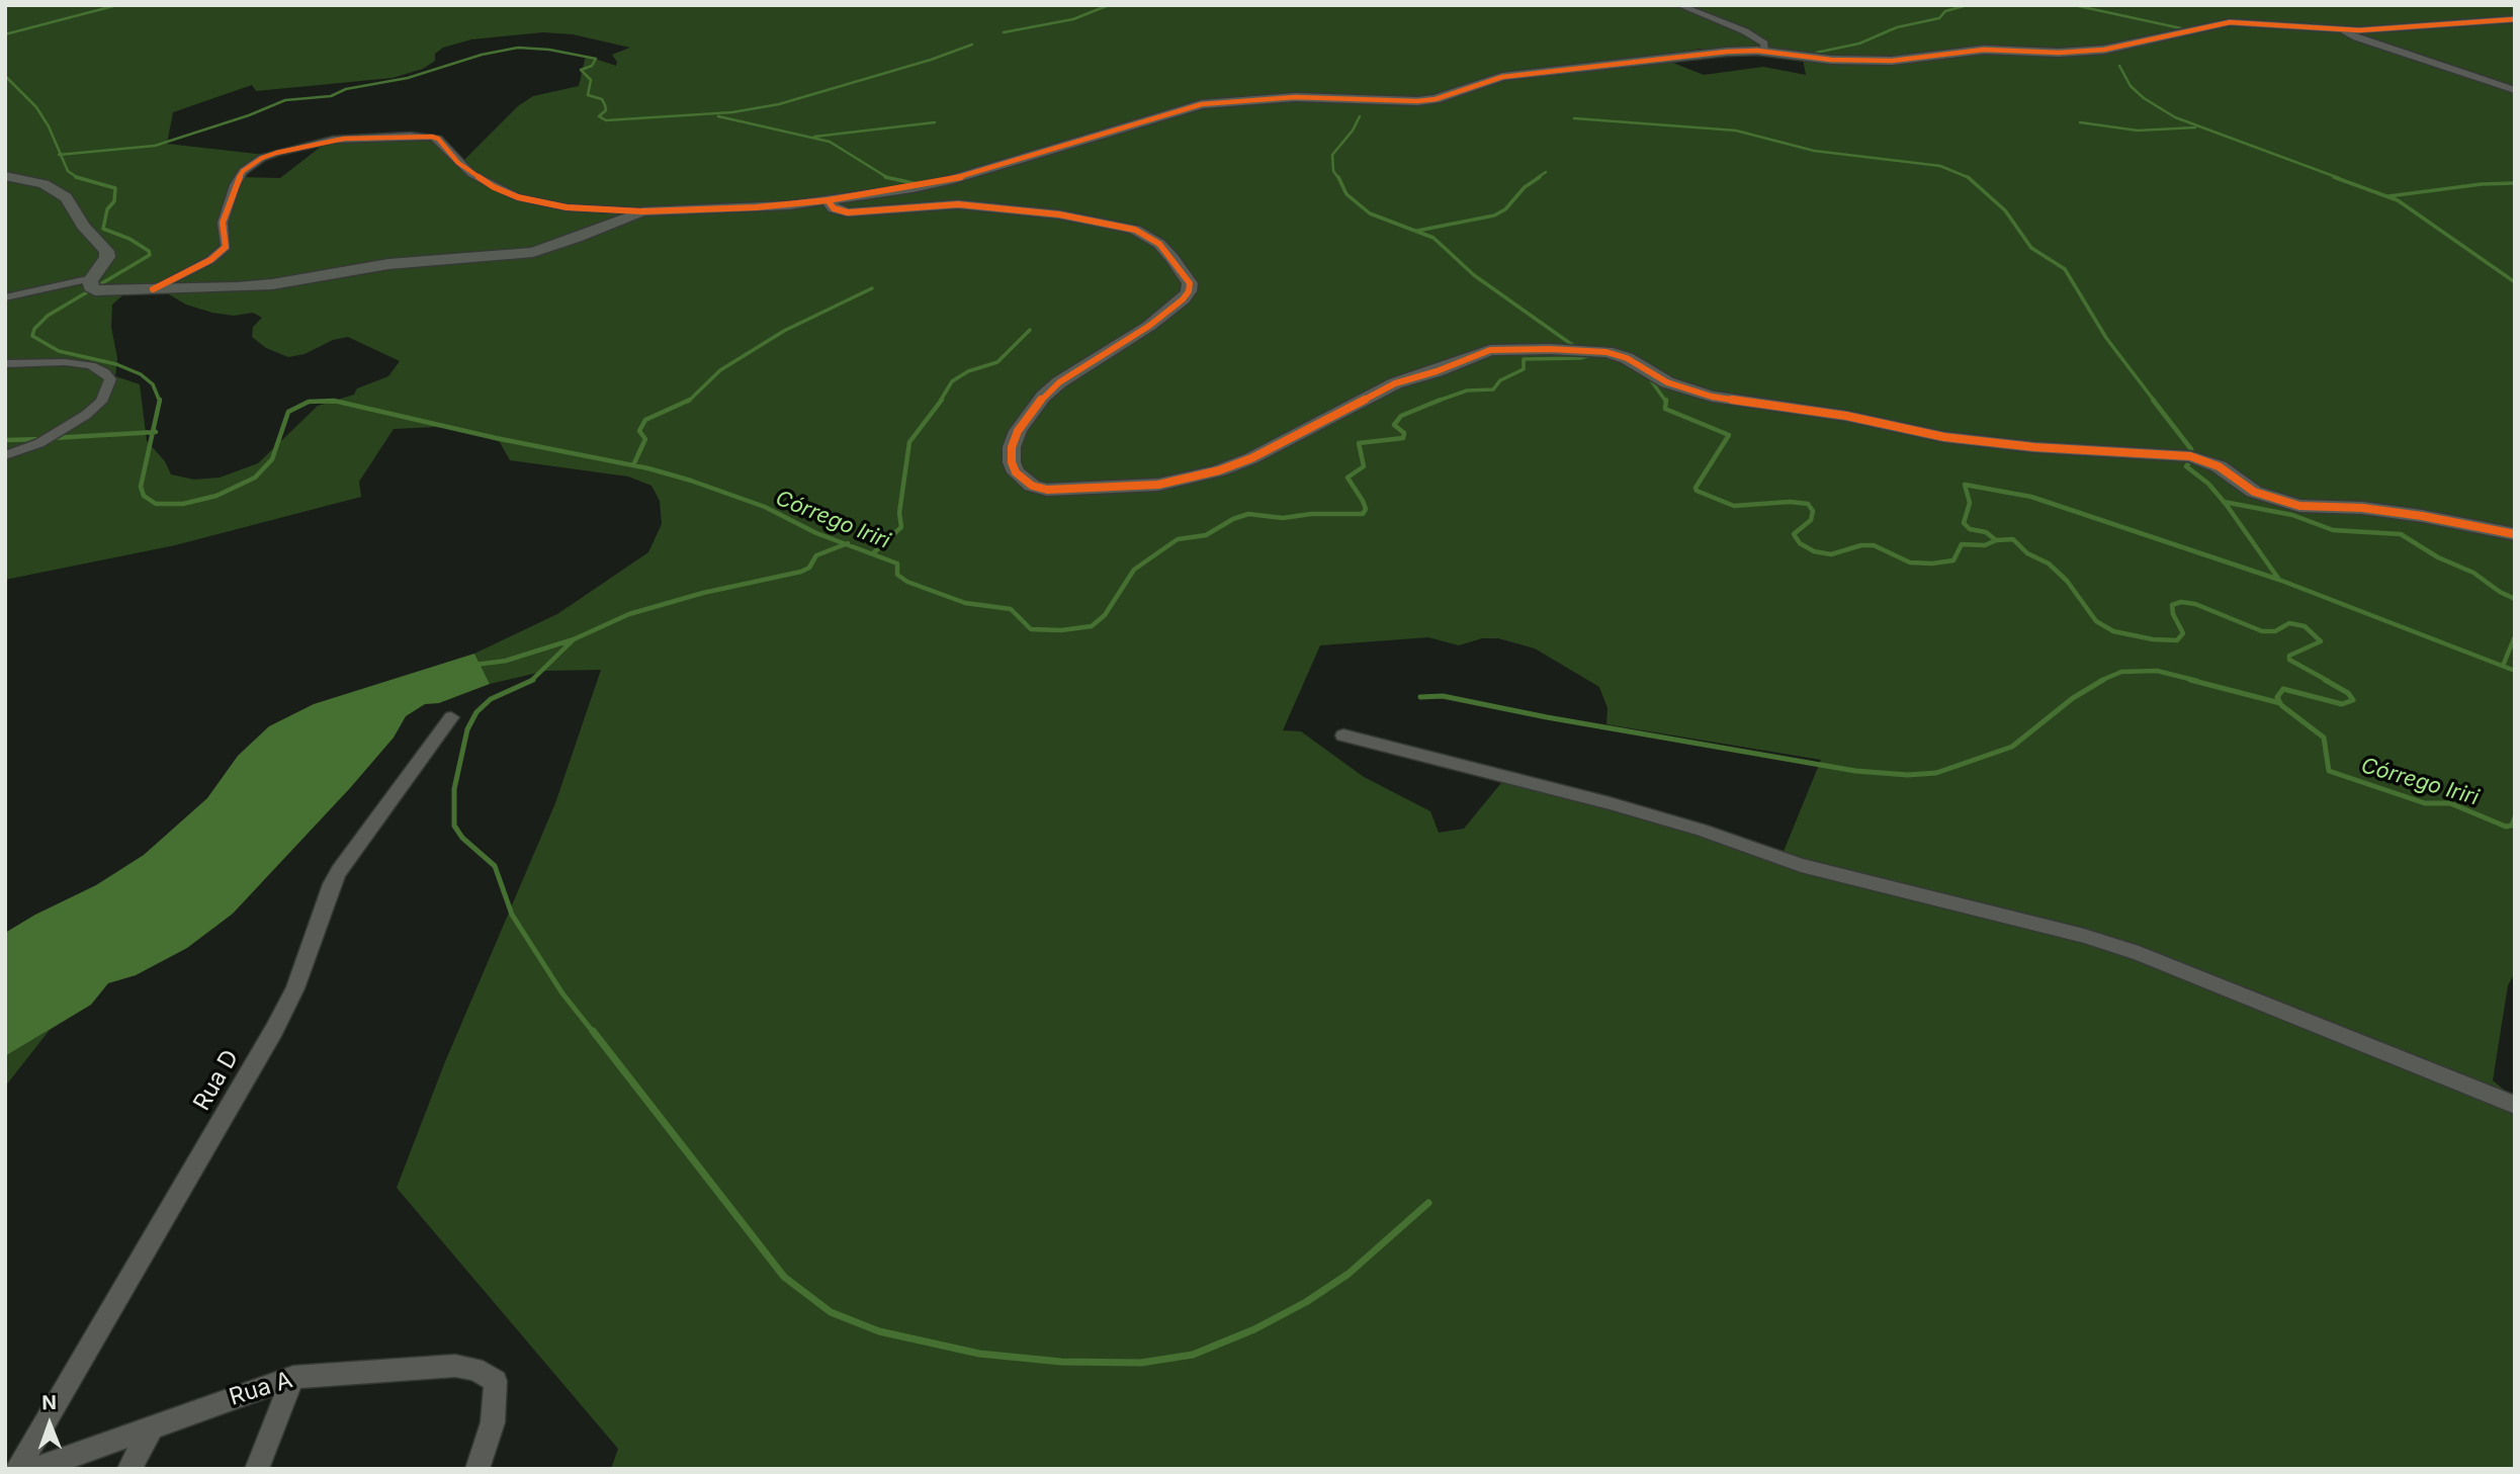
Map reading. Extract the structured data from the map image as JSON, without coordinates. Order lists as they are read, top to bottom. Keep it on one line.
{"streets":{"street":["Rua D","Rua A"]},"water":["Córrego Iriri"],"north":"top"}
